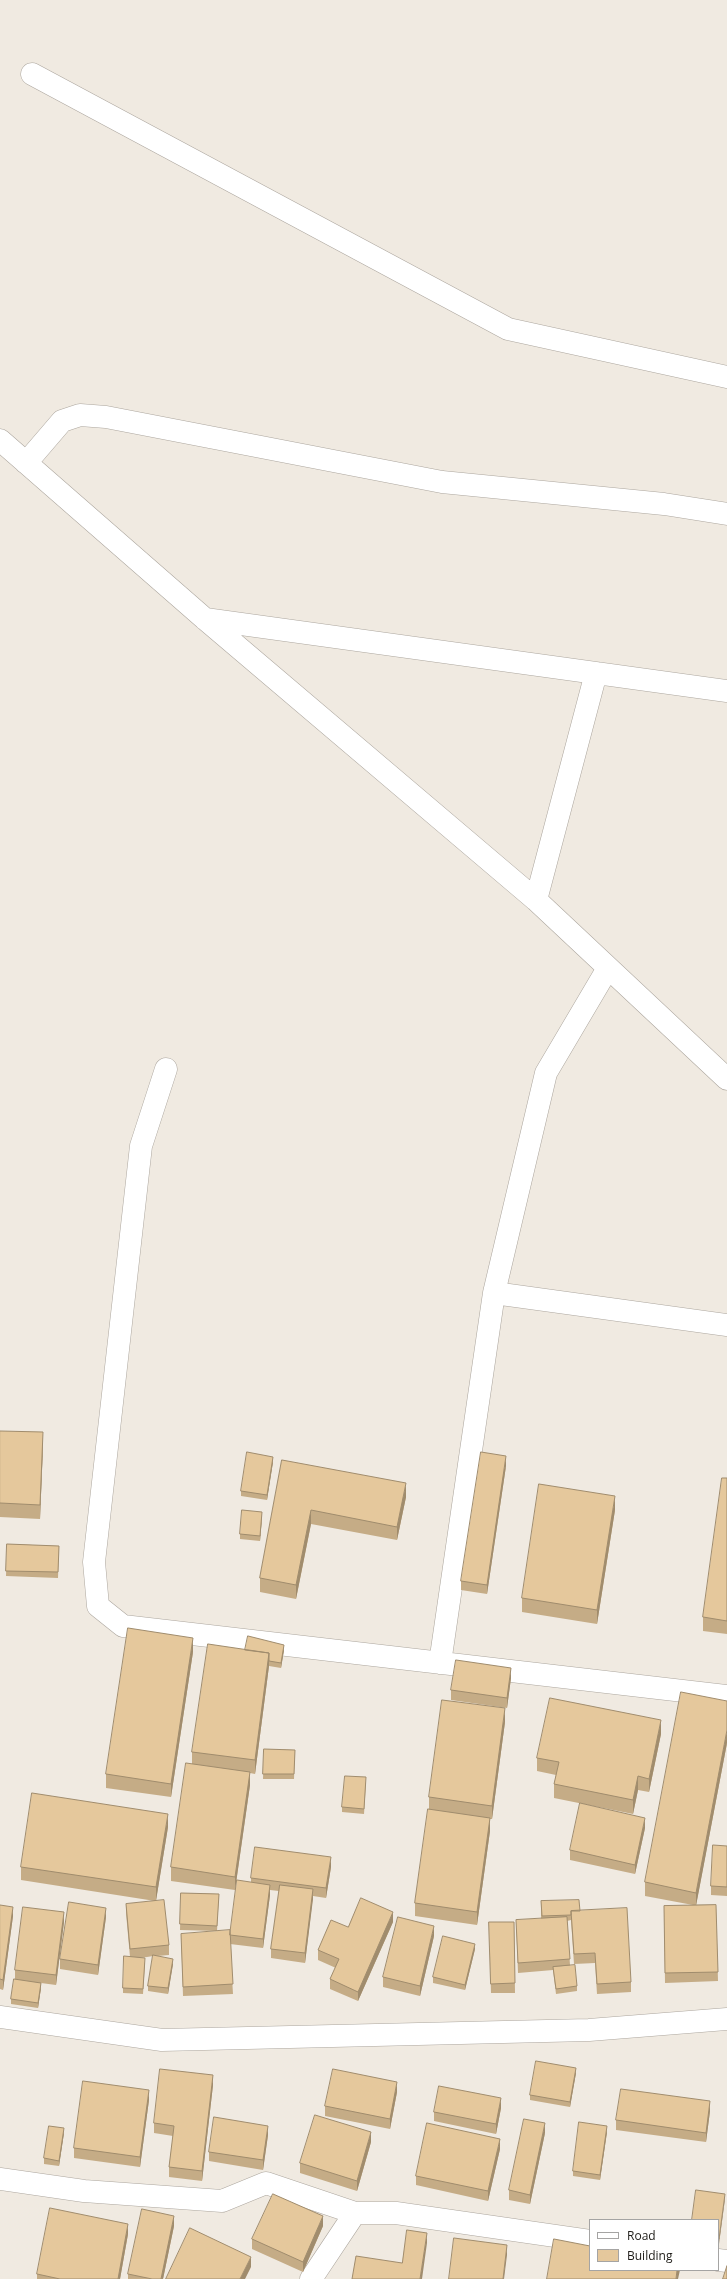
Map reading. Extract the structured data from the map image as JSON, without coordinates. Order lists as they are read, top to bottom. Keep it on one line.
{"legend":["Road","Building"]}
